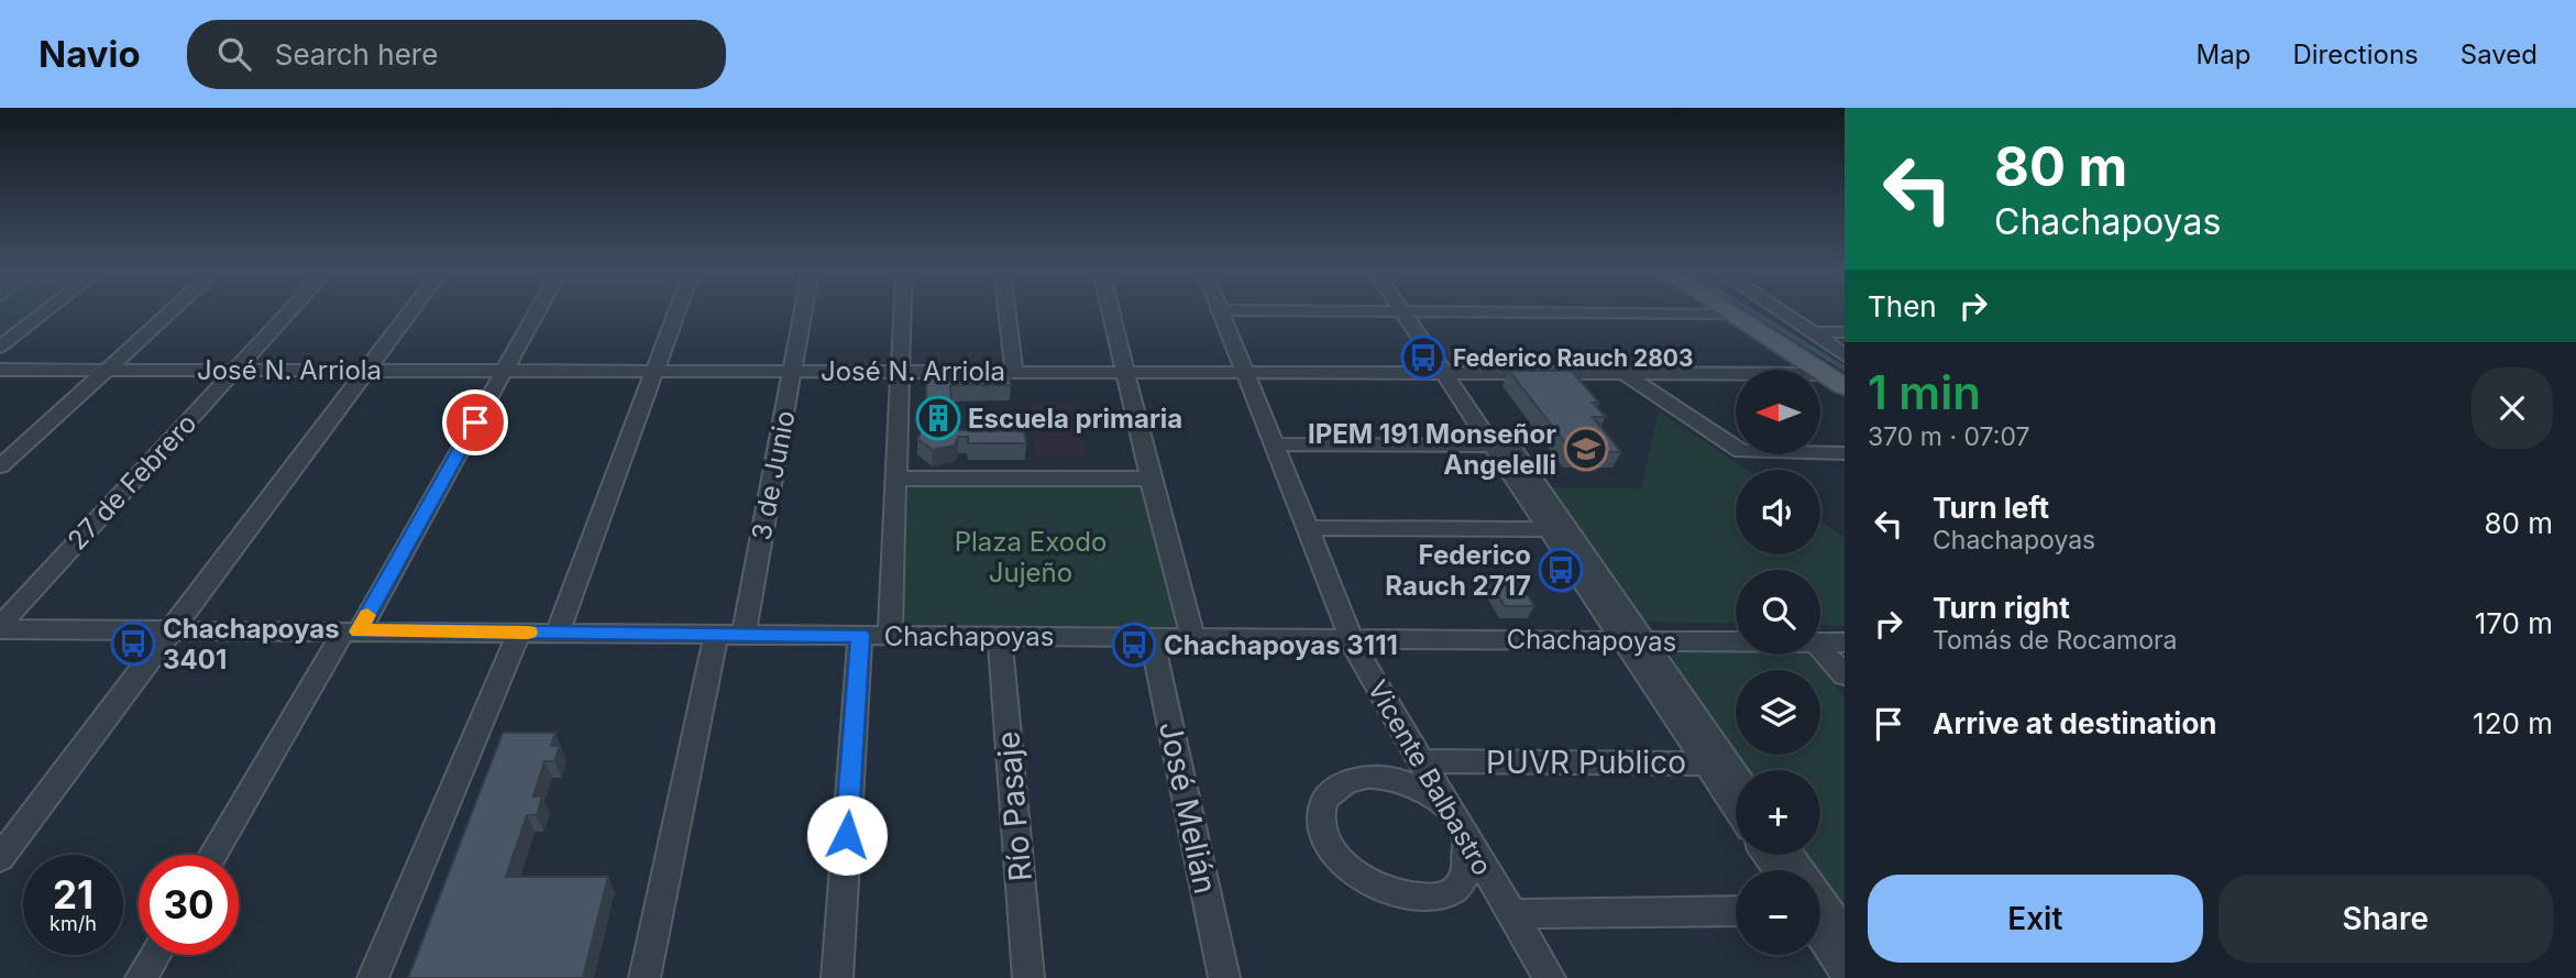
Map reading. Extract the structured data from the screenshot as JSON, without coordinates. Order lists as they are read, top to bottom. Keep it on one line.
{"streets":{"street":["José N. Arriola","3 de Junio","27 de Febrero","Chachapoyas","PUVR Publico","Vicente Balbastro","Río Pasaje","José Melián"]},"crossings":[["José N. Arriola","3 de Junio"],["José N. Arriola","27 de Febrero"],["José N. Arriola","Vicente Balbastro"],["3 de Junio","Chachapoyas"],["27 de Febrero","Chachapoyas"],["Chachapoyas","Vicente Balbastro"],["Chachapoyas","Río Pasaje"],["Chachapoyas","José Melián"],["PUVR Publico","Vicente Balbastro"]],"parks":["Plaza Exodo Jujeño"],"places":{"bus stop":["Federico Rauch 2803","Federico Rauch 2717","Chachapoyas 3401","Chachapoyas 3111"],"building":["Escuela primaria"],"school or university":["IPEM 191 Monseñor Angelelli"]},"north":"left","page":{"header":"Navio","search":"Search here","nav":["Map","Directions","Saved"],"turn":["80 m","Chachapoyas"],"then":"Then","heading":["1 min","370 m · 07:07"],"map_buttons":["+","−"],"list":[{"name":"Turn left","note":"Chachapoyas","value":"80 m"},{"name":"Turn right","note":"Tomás de Rocamora","value":"170 m"},{"name":"Arrive at destination","value":"120 m"}],"speed":"21 km/h","limit":"30","buttons":["Exit","Share"]}}
